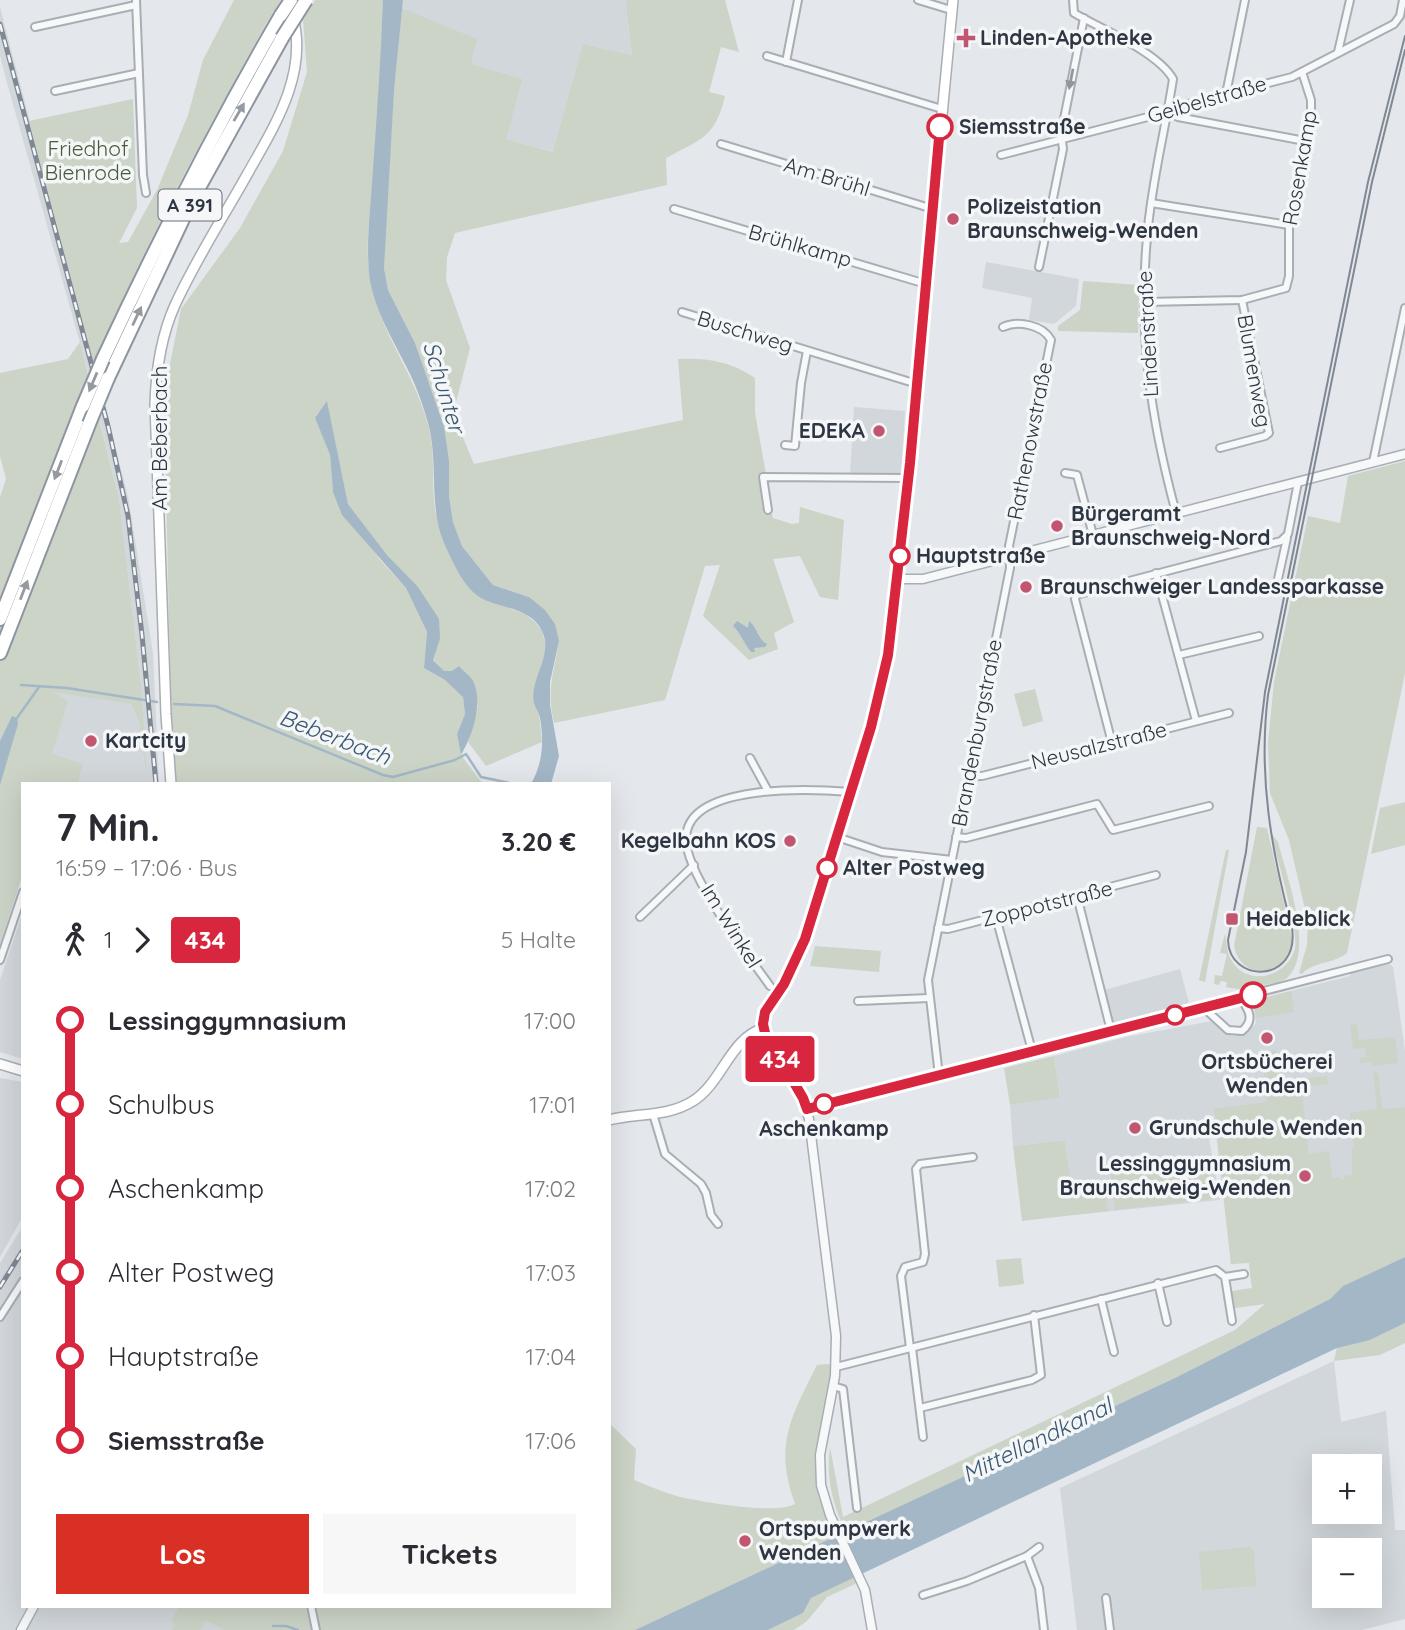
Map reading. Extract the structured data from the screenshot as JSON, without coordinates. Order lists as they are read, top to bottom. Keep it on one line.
{"streets":{"highway":["A 391"],"main road":["Am Beberbach"],"street":["Geibelstraße","Rosenkamp","Am Brühl","Brühlkamp","Buschweg","Lindenstraße","Blumenweg","Rathenowstraße","Brandenburgstraße","Neusalzstraße","Zoppotstraße","Im Winkel"]},"crossings":[["Geibelstraße","Rosenkamp"],["Geibelstraße","Lindenstraße"],["Rosenkamp","Lindenstraße"],["Rosenkamp","Blumenweg"],["A 391","Am Beberbach"],["Rathenowstraße","Brandenburgstraße"],["Brandenburgstraße","Neusalzstraße"],["Brandenburgstraße","Zoppotstraße"]],"water":["Schunter","Beberbach","Mittellandkanal"],"parks":["Friedhof Bienrode"],"places":{"health":["Linden-Apotheke"],"other":["Siemsstraße","Polizeistation Braunschweig-Wenden","EDEKA","Bürgeramt Braunschweig-Nord","Hauptstraße","Braunschweiger Landessparkasse","Kartcity","Kegelbahn KOS","Alter Postweg","Ortsbücherei Wenden","Aschenkamp","Grundschule Wenden","Lessinggymnasium Braunschweig-Wenden","Ortspumpwerk Wenden"],"transit":["Heideblick"]},"lines":["bus line 434"],"page":{"on_map":"434","heading":["7 Min.","16:59 – 17:06 · Bus","3.20 €"],"legs":["1","434","5 Halte"],"list":[{"name":"Lessinggymnasium","value":"17:00"},{"name":"Schulbus","value":"17:01"},{"name":"Aschenkamp","value":"17:02"},{"name":"Alter Postweg","value":"17:03"},{"name":"Hauptstraße","value":"17:04"},{"name":"Siemsstraße","value":"17:06"}],"map_buttons":["+","−"],"buttons":["Los","Tickets"]}}
